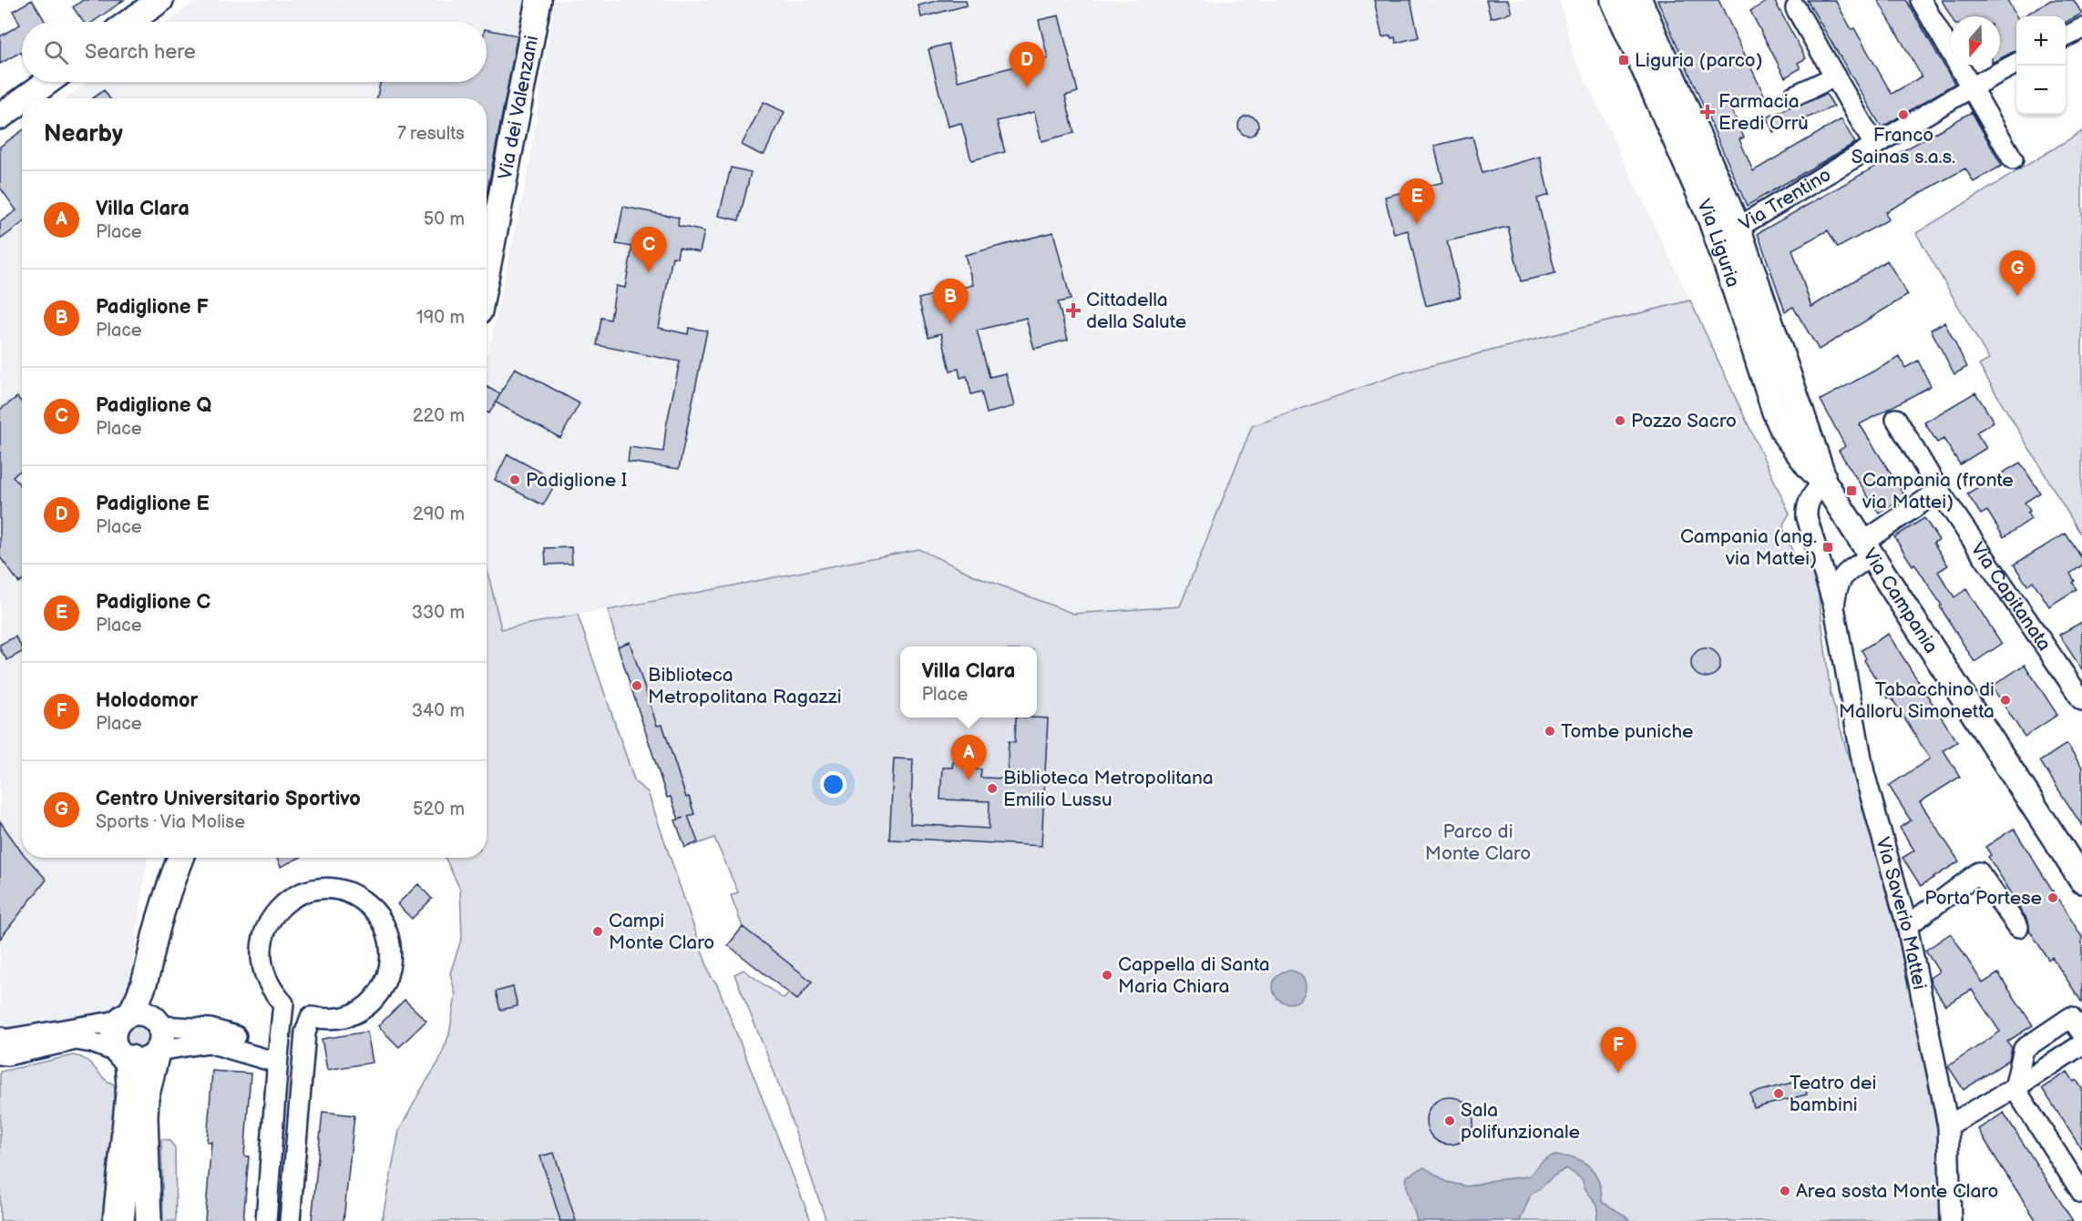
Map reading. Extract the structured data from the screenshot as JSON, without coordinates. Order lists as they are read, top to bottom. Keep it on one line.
{"streets":{"street":["Via dei Valenzani","Via Trentino","Via Liguria","Via Capitanata","Via Campania","Via Saverio Mattei"]},"crossings":[["Via Trentino","Via Liguria"],["Via Liguria","Via Campania"],["Via Liguria","Via Saverio Mattei"]],"parks":["Parco di Monte Claro"],"places":{"transit":["Liguria (parco)","Campania (fronte via Mattei)","Campania (ang. via Mattei)"],"health":["Farmacia Eredi Orrù","Cittadella della Salute"],"other":["Franco Sainas s.a.s.","Pozzo Sacro","Padiglione I","Biblioteca Metropolitana Ragazzi","Tabacchino di Malloru Simonetta","Tombe puniche","Biblioteca Metropolitana Emilio Lussu","Porta Portese","Campi Monte Claro","Cappella di Santa Maria Chiara","Teatro dei bambini","Sala polifunzionale","Area sosta Monte Claro"]},"north":"bottom","page":{"map_buttons":["+","−"],"search":"Search here","pins":["D","E","C","G","B","A","F"],"heading":["Nearby","7 results"],"list":[{"mark":"A","name":"Villa Clara","note":"Place","value":"50 m"},{"mark":"B","name":"Padiglione F","note":"Place","value":"190 m"},{"mark":"C","name":"Padiglione Q","note":"Place","value":"220 m"},{"mark":"D","name":"Padiglione E","note":"Place","value":"290 m"},{"mark":"E","name":"Padiglione C","note":"Place","value":"330 m"},{"mark":"F","name":"Holodomor","note":"Place","value":"340 m"},{"mark":"G","name":"Centro Universitario Sportivo","note":"Sports · Via Molise","value":"520 m"}],"popup":["Villa Clara","Place"]}}
